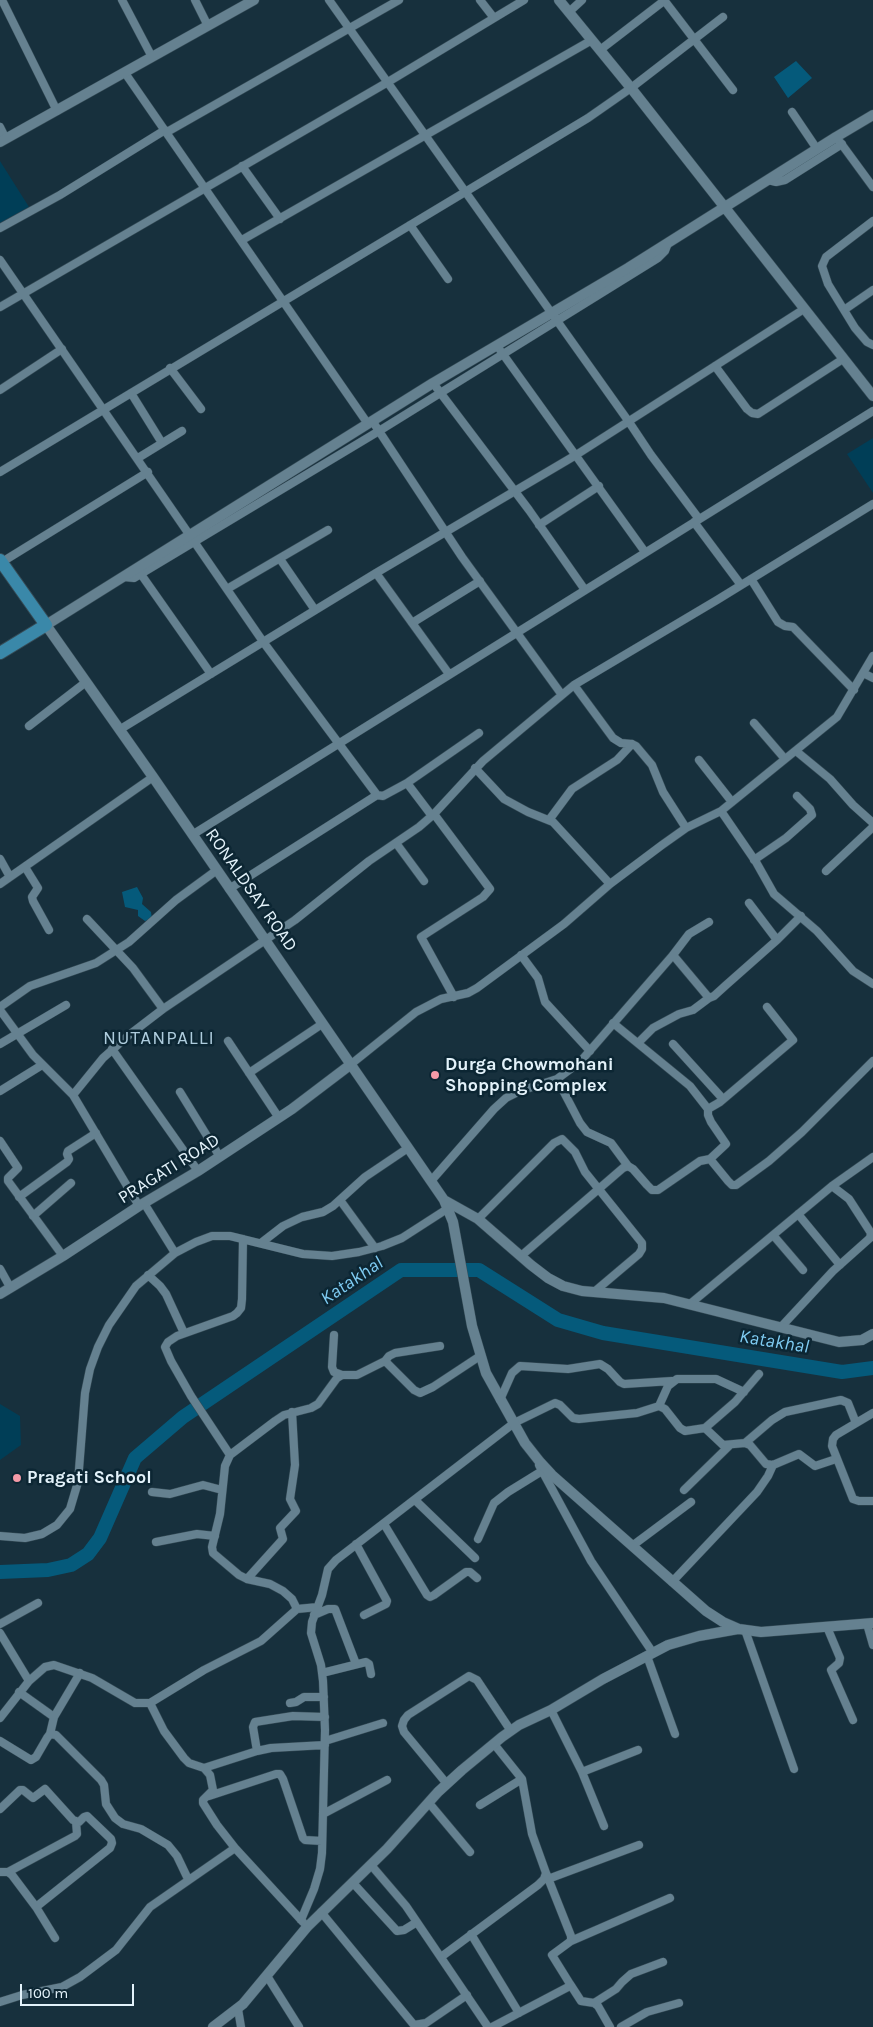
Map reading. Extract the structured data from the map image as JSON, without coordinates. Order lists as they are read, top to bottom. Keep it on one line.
{"streets":{"main road":["RONALDSAY ROAD"],"street":["PRAGATI ROAD"]},"crossings":[["RONALDSAY ROAD","PRAGATI ROAD"]],"districts":["NUTANPALLI"],"water":["Katakhal"],"places":["Durga Chowmohani Shopping Complex","Pragati School"],"scale_bar":"100 m"}
